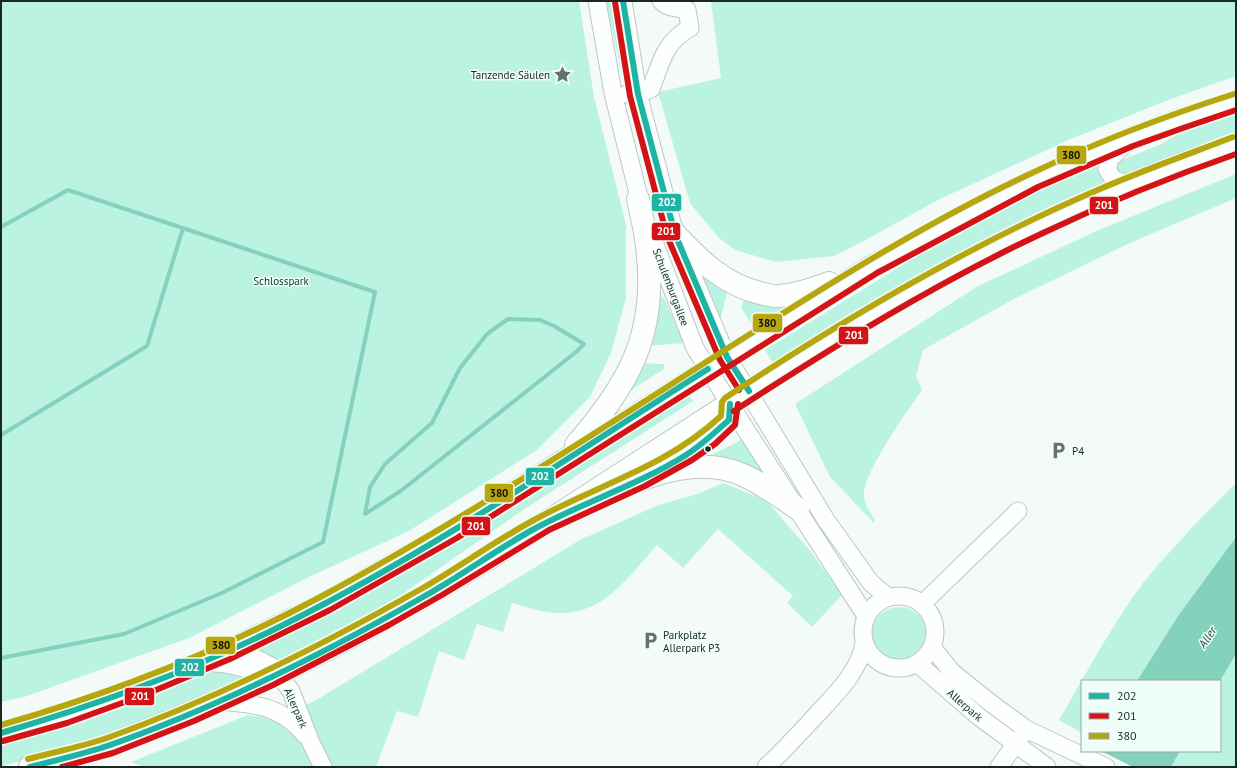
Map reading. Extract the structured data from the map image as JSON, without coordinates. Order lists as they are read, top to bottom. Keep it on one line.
{"streets":{"street":["Schulenburgallee","Allerpark"]},"water":["Aller"],"parks":["Schlosspark"],"places":{"place":["Tanzende Säulen"],"parking":["P4","Parkplatz Allerpark P3"]},"lines":["transit line 202","transit line 201","transit line 380"],"legend":["202","201","380"]}
